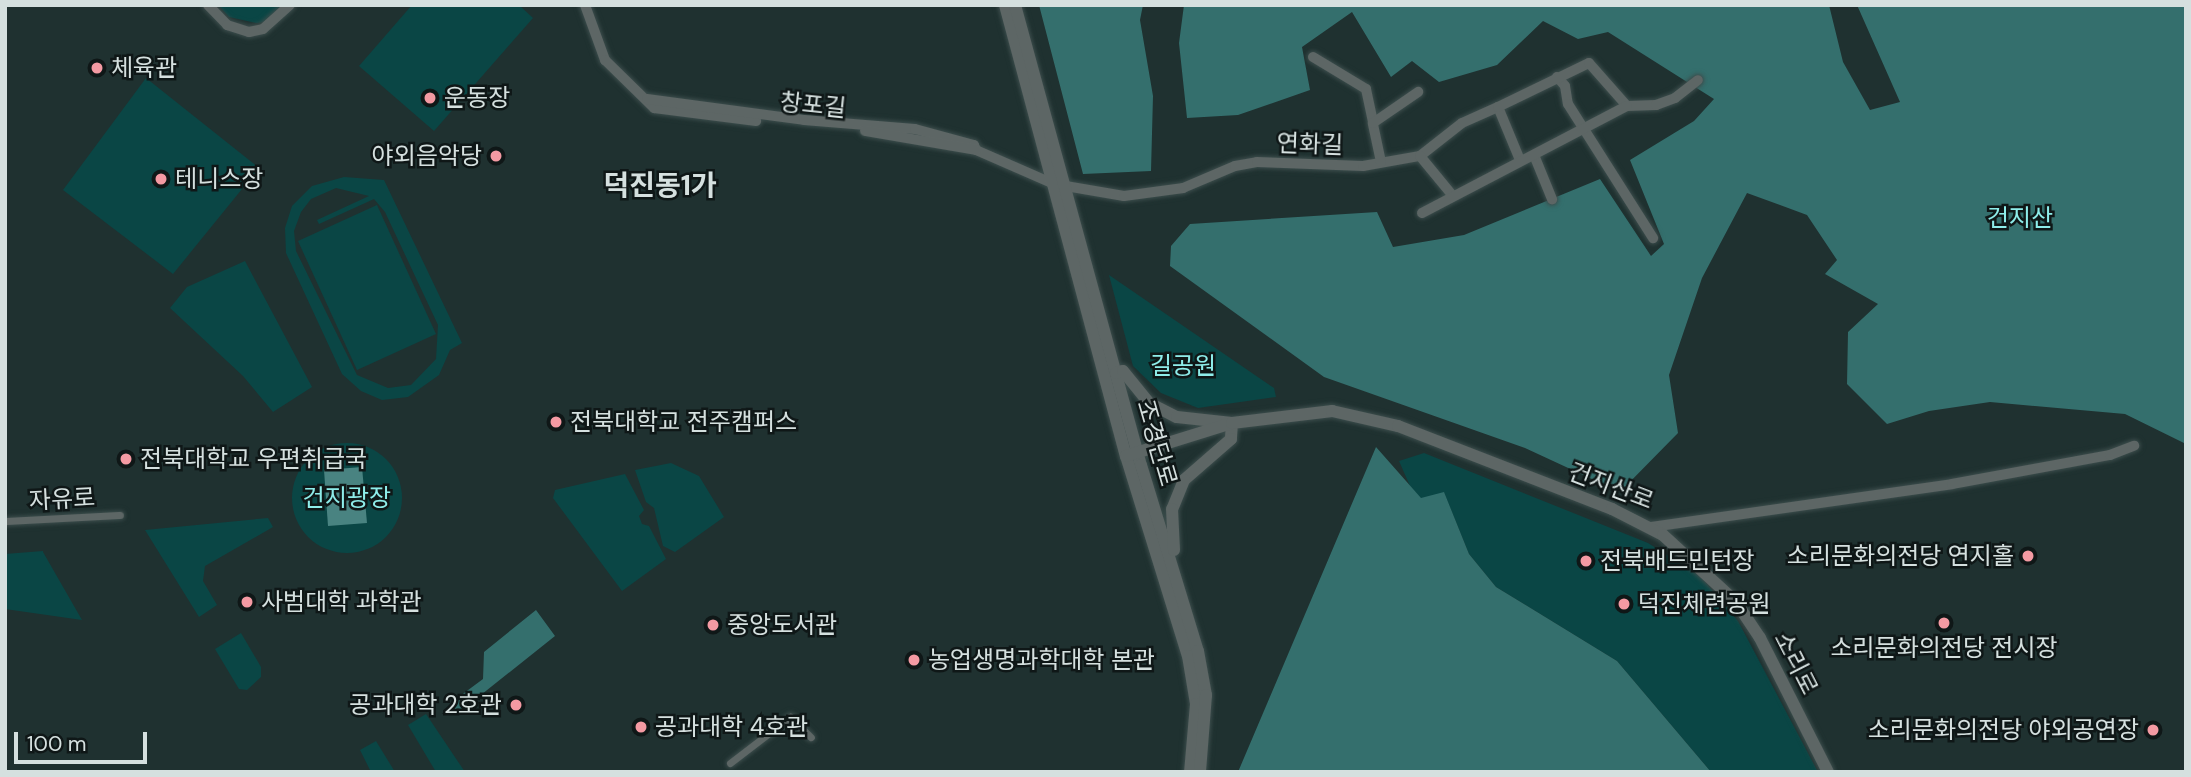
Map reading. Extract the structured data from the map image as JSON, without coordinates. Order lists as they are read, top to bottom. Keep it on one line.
{"streets":{"street":["창포길","연화길","조경단로","건지산로","자유로","소리로"]},"crossings":[["창포길","연화길"],["창포길","조경단로"],["연화길","조경단로"],["조경단로","건지산로"],["건지산로","소리로"]],"districts":["덕진동1가"],"parks":["건지산","길공원","건지광장"],"places":["체육관","운동장","야외음악당","테니스장","전북대학교 전주캠퍼스","전북대학교 우편취급국","소리문화의전당 연지홀","전북배드민턴장","사범대학 과학관","덕진체련공원","소리문화의전당 전시장","중앙도서관","농업생명과학대학 본관","공과대학 2호관","공과대학 4호관","소리문화의전당 야외공연장"],"scale_bar":"100 m"}
